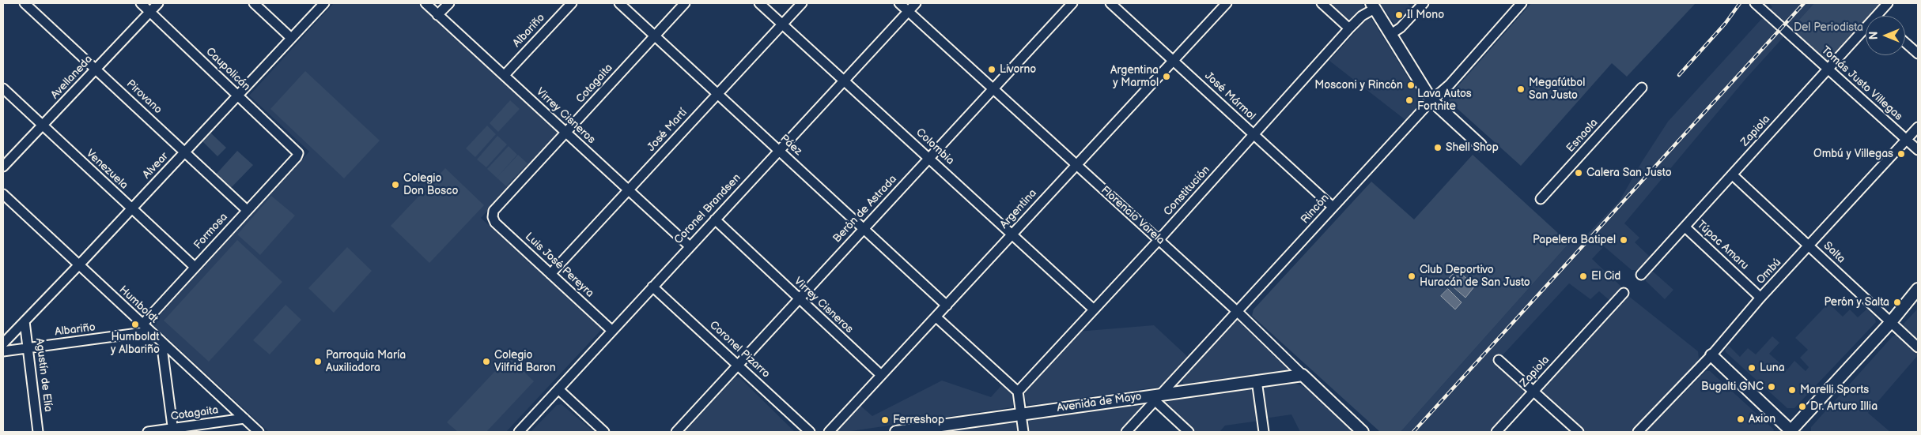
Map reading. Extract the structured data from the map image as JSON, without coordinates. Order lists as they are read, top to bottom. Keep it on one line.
{"streets":{"main road":["Florencio Varela","Avenida de Mayo"],"street":["Albariño","Caupolicán","Avellaneda","Cotagaita","Tomás Justo Villegas","José Mármol","Pirovano","Virrey Cisneros","José Martí","Zapiola","Esnaola","Páez","Colombia","Alvear","Venezuela","Constitución","Coronel Brandsen","Berón de Astrada","Argentina","Rincón","Formosa","Túpac Amaru","Salta","Luis José Pereyra","Ombú","Humboldt","Coronel Pizarro","Agustín de Elía"]},"crossings":[["Albariño","Virrey Cisneros"],["Albariño","Humboldt"],["Albariño","Agustín de Elía"],["Caupolicán","Avellaneda"],["Caupolicán","Alvear"],["Caupolicán","Formosa"],["Avellaneda","Pirovano"],["Avellaneda","Venezuela"],["Cotagaita","Virrey Cisneros"],["Cotagaita","Páez"],["Cotagaita","Luis José Pereyra"],["Cotagaita","Humboldt"],["Tomás Justo Villegas","Zapiola"],["Tomás Justo Villegas","Ombú"],["José Mármol","Constitución"],["José Mármol","Argentina"],["José Mármol","Rincón"],["Pirovano","Alvear"],["Pirovano","Formosa"],["Virrey Cisneros","José Martí"],["Virrey Cisneros","Coronel Brandsen"],["Virrey Cisneros","Berón de Astrada"],["Virrey Cisneros","Argentina"],["José Martí","Páez"],["José Martí","Colombia"],["José Martí","Luis José Pereyra"],["Zapiola","Túpac Amaru"],["Zapiola","Salta"],["Páez","Coronel Brandsen"],["Páez","Berón de Astrada"],["Páez","Argentina"],["Colombia","Constitución"],["Colombia","Coronel Brandsen"],["Colombia","Berón de Astrada"],["Colombia","Argentina"],["Alvear","Venezuela"],["Alvear","Humboldt"],["Alvear","Agustín de Elía"],["Venezuela","Formosa"],["Constitución","Florencio Varela"],["Coronel Brandsen","Florencio Varela"],["Coronel Brandsen","Luis José Pereyra"],["Coronel Brandsen","Coronel Pizarro"],["Berón de Astrada","Florencio Varela"],["Berón de Astrada","Coronel Pizarro"],["Argentina","Florencio Varela"],["Rincón","Florencio Varela"],["Rincón","Avenida de Mayo"],["Florencio Varela","Avenida de Mayo"],["Formosa","Humboldt"],["Túpac Amaru","Ombú"],["Salta","Ombú"]],"parks":["Del Periodista"],"places":["Il Mono","Livorno","Argentina y Marmol","Mosconi y Rincón","Megafútbol San Justo","Lava Autos Fortnite","Shell Shop","Ombú y Villegas","Calera San Justo","Colegio Don Bosco","Papelera Batipel","Club Deportivo Huracán de San Justo","El Cid","Perón y Salta","Humboldt y Albariño","Parroquia María Auxiliadora","Colegio Vilfrid Baron","Luna","Bugalti GNC","Marelli Sports","Dr. Arturo Illia","Axion","Ferreshop"],"north":"left"}
